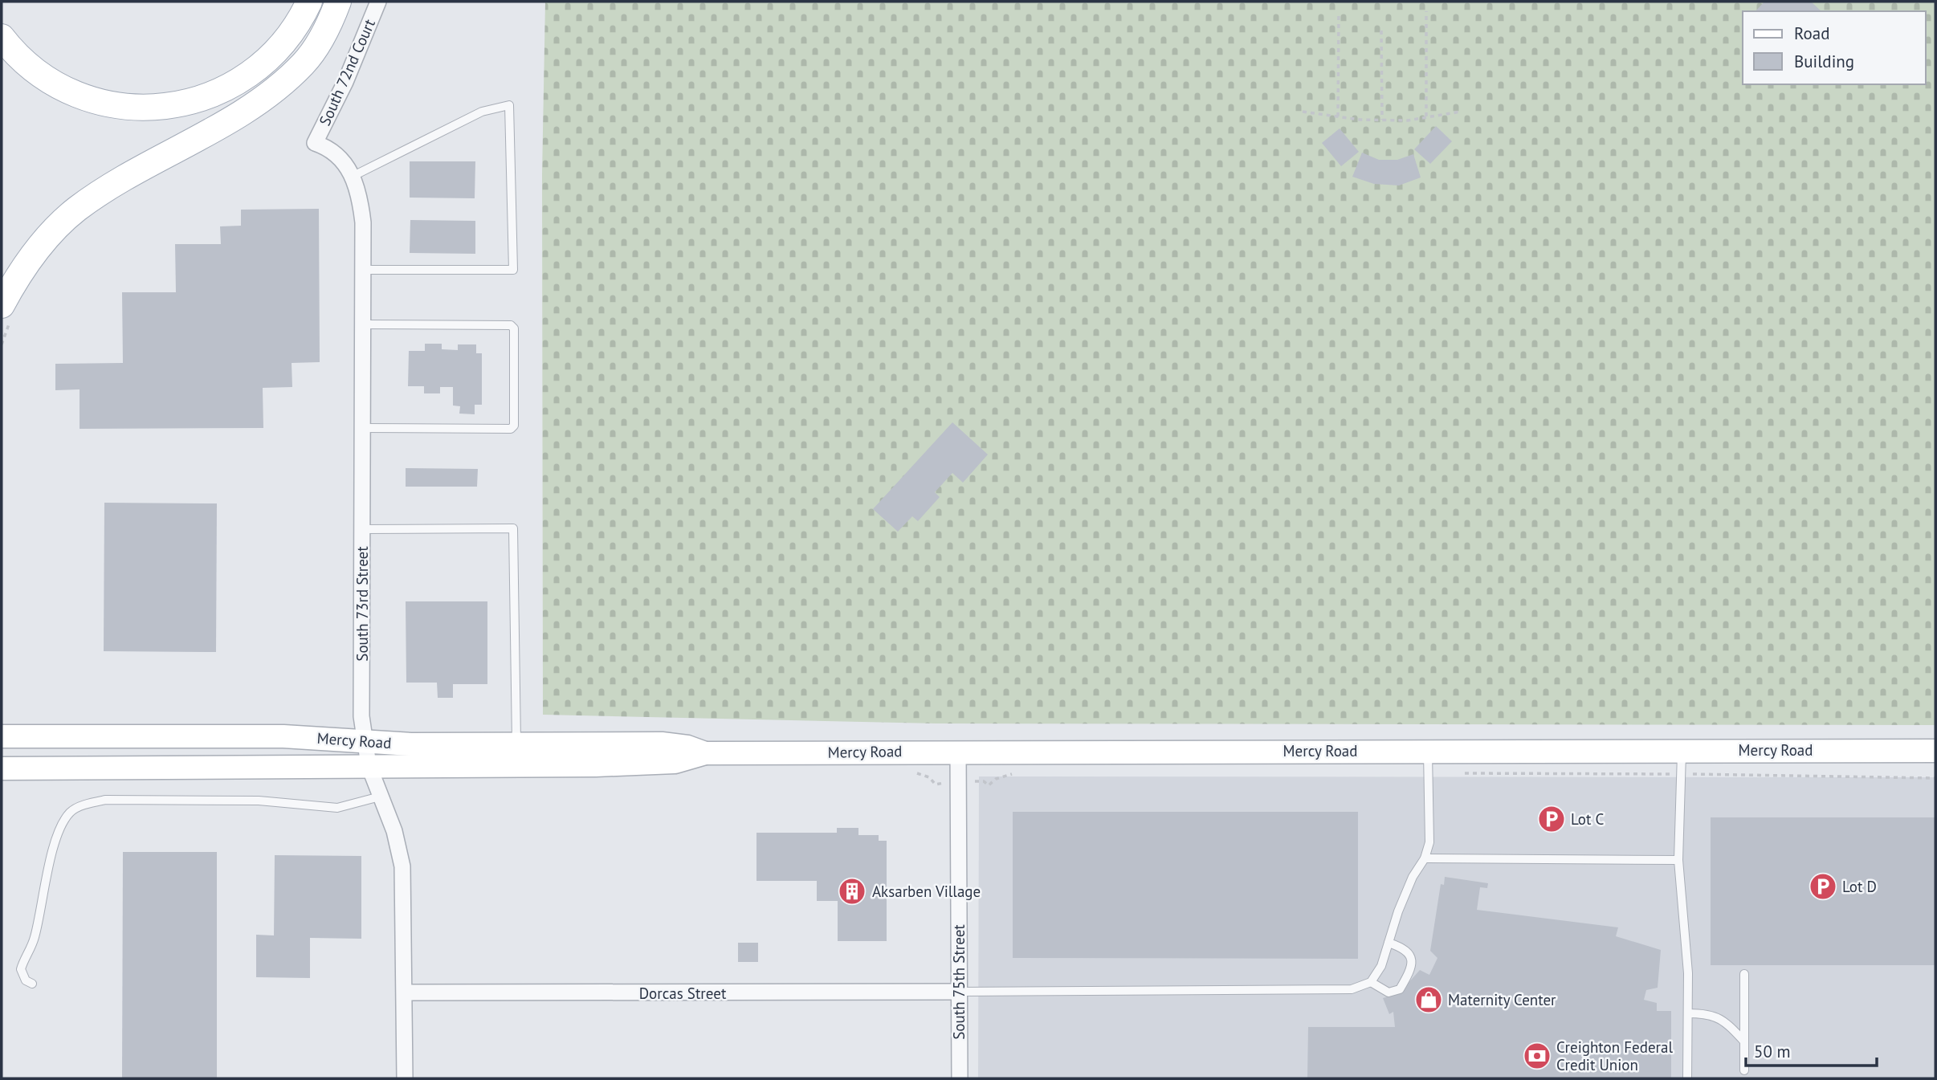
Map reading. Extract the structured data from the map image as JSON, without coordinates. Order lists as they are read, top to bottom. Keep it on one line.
{"streets":{"main road":["Mercy Road"],"street":["South 72nd Court","South 73rd Street","South 75th Street","Dorcas Street"]},"crossings":[["South 72nd Court","South 73rd Street"],["South 73rd Street","Mercy Road"],["South 73rd Street","Dorcas Street"],["Mercy Road","South 75th Street"],["South 75th Street","Dorcas Street"]],"places":{"parking":["Lot C","Lot D"],"building":["Aksarben Village"],"shop":["Maternity Center"],"bank":["Creighton Federal Credit Union"]},"legend":["Road","Building"],"scale_bar":"50 m"}
